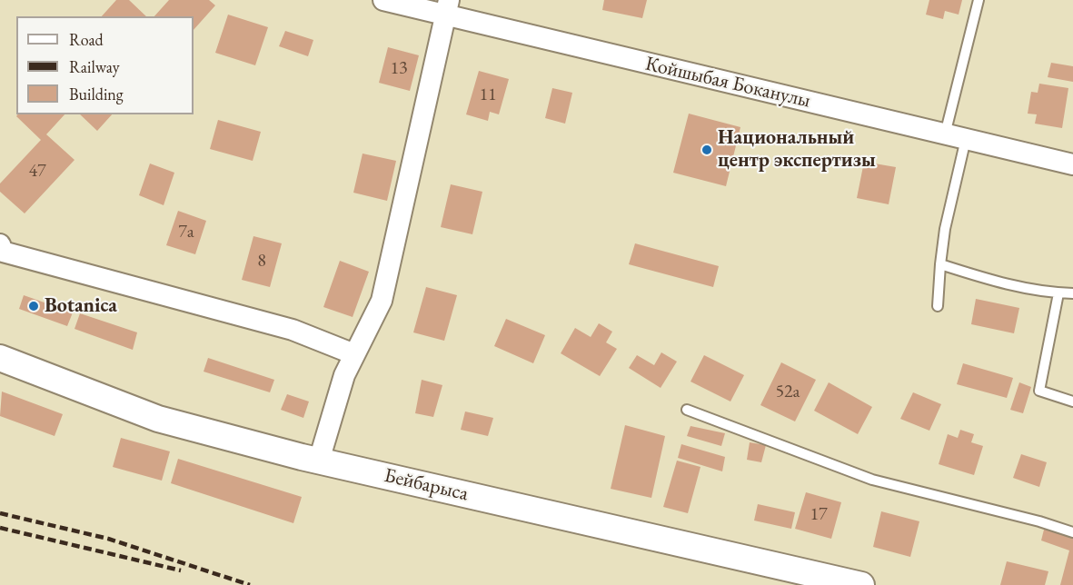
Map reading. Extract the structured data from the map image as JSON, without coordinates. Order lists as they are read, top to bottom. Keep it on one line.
{"streets":{"street":["Койшыбая Боканулы","Бейбарыса"]},"places":["Национальный центр экспертизы","Botanica"],"house_numbers":["13","11","47","7а","8","52а","17"],"legend":["Road","Railway","Building"]}
